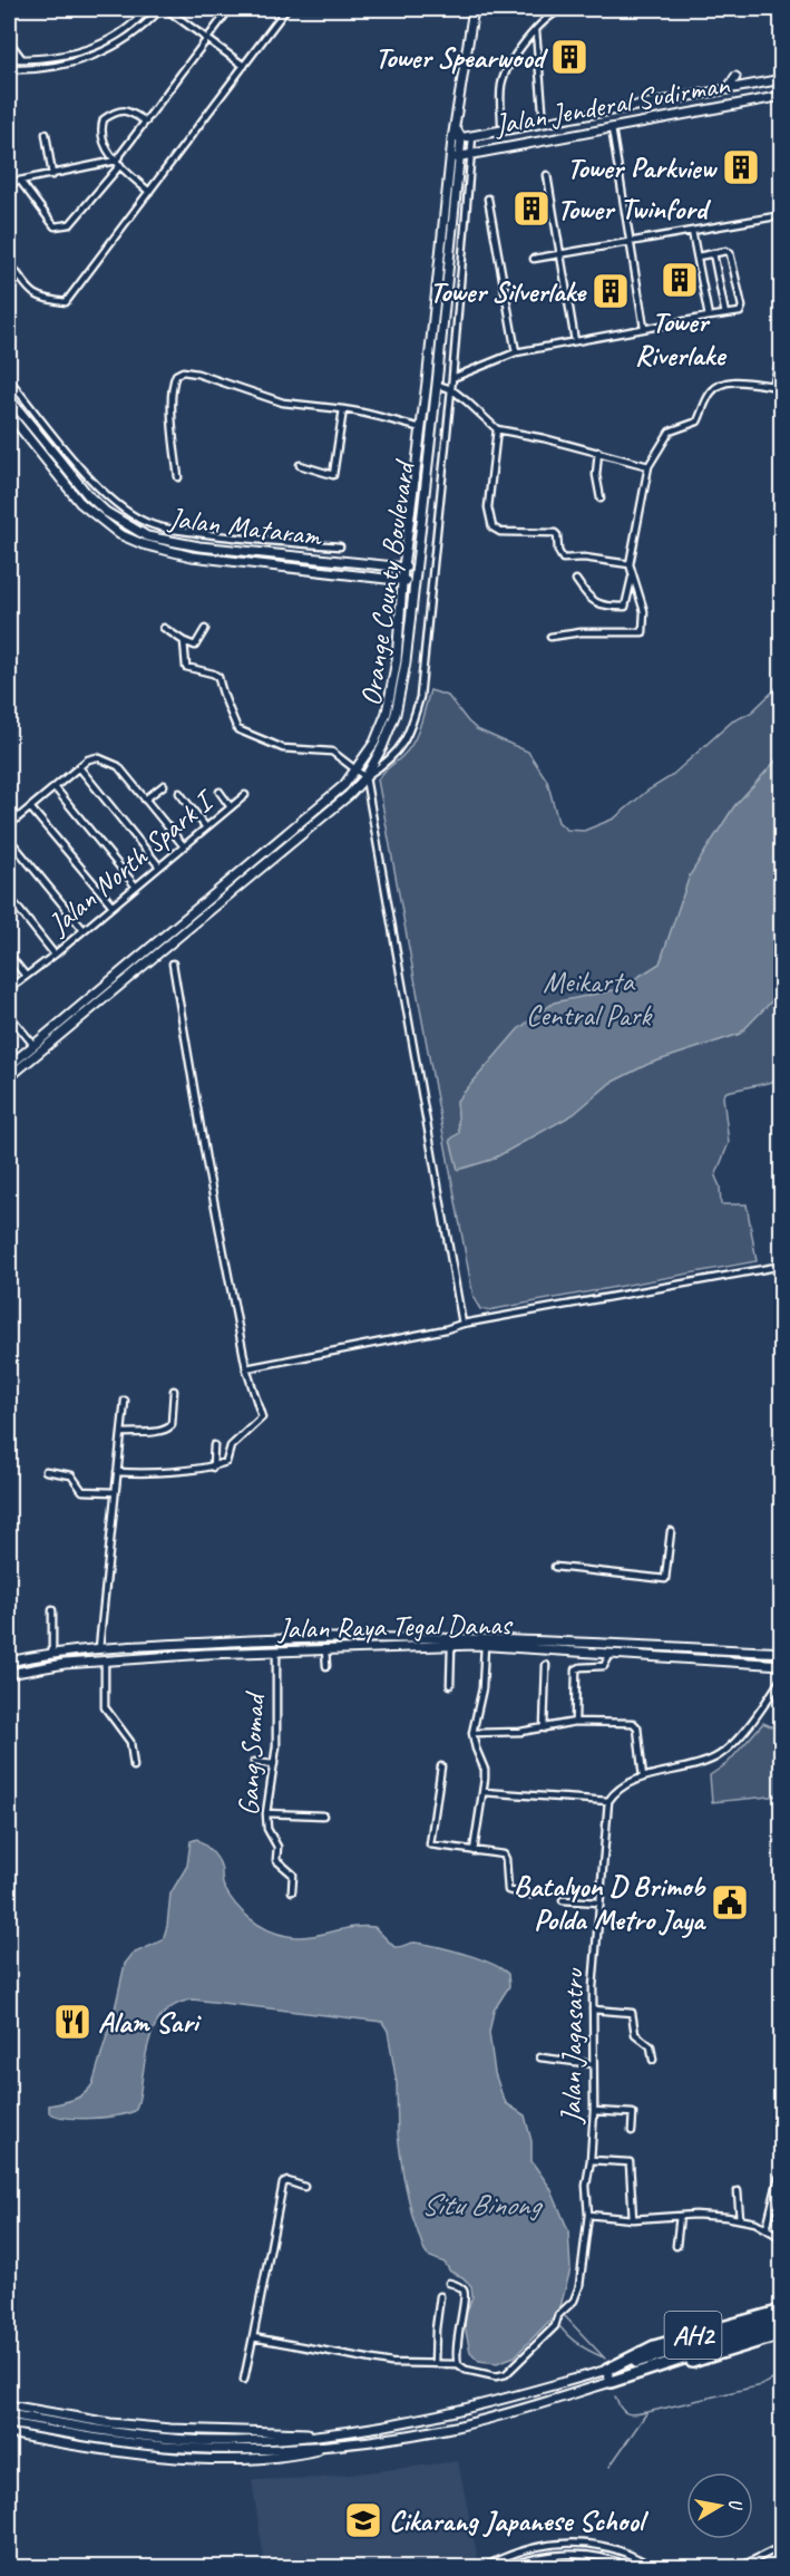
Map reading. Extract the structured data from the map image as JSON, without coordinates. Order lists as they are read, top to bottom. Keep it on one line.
{"streets":{"highway":["AH2"],"main road":["Jalan Jenderal Sudirman","Jalan Mataram","Orange County Boulevard","Jalan Raya Tegal Danas"],"street":["Jalan North Spark I","Gang Somad","Jalan Jagasatru"]},"crossings":[["Jalan Jenderal Sudirman","Orange County Boulevard"],["Jalan Mataram","Orange County Boulevard"],["Jalan Raya Tegal Danas","Gang Somad"]],"water":["Situ Binong"],"parks":["Meikarta Central Park"],"places":{"building":["Tower Spearwood","Tower Parkview","Tower Twinford","Tower Riverlake","Tower Silverlake"],"public building":["Batalyon D Brimob Polda Metro Jaya"],"restaurant":["Alam Sari"],"school or university":["Cikarang Japanese School"]},"north":"right"}
